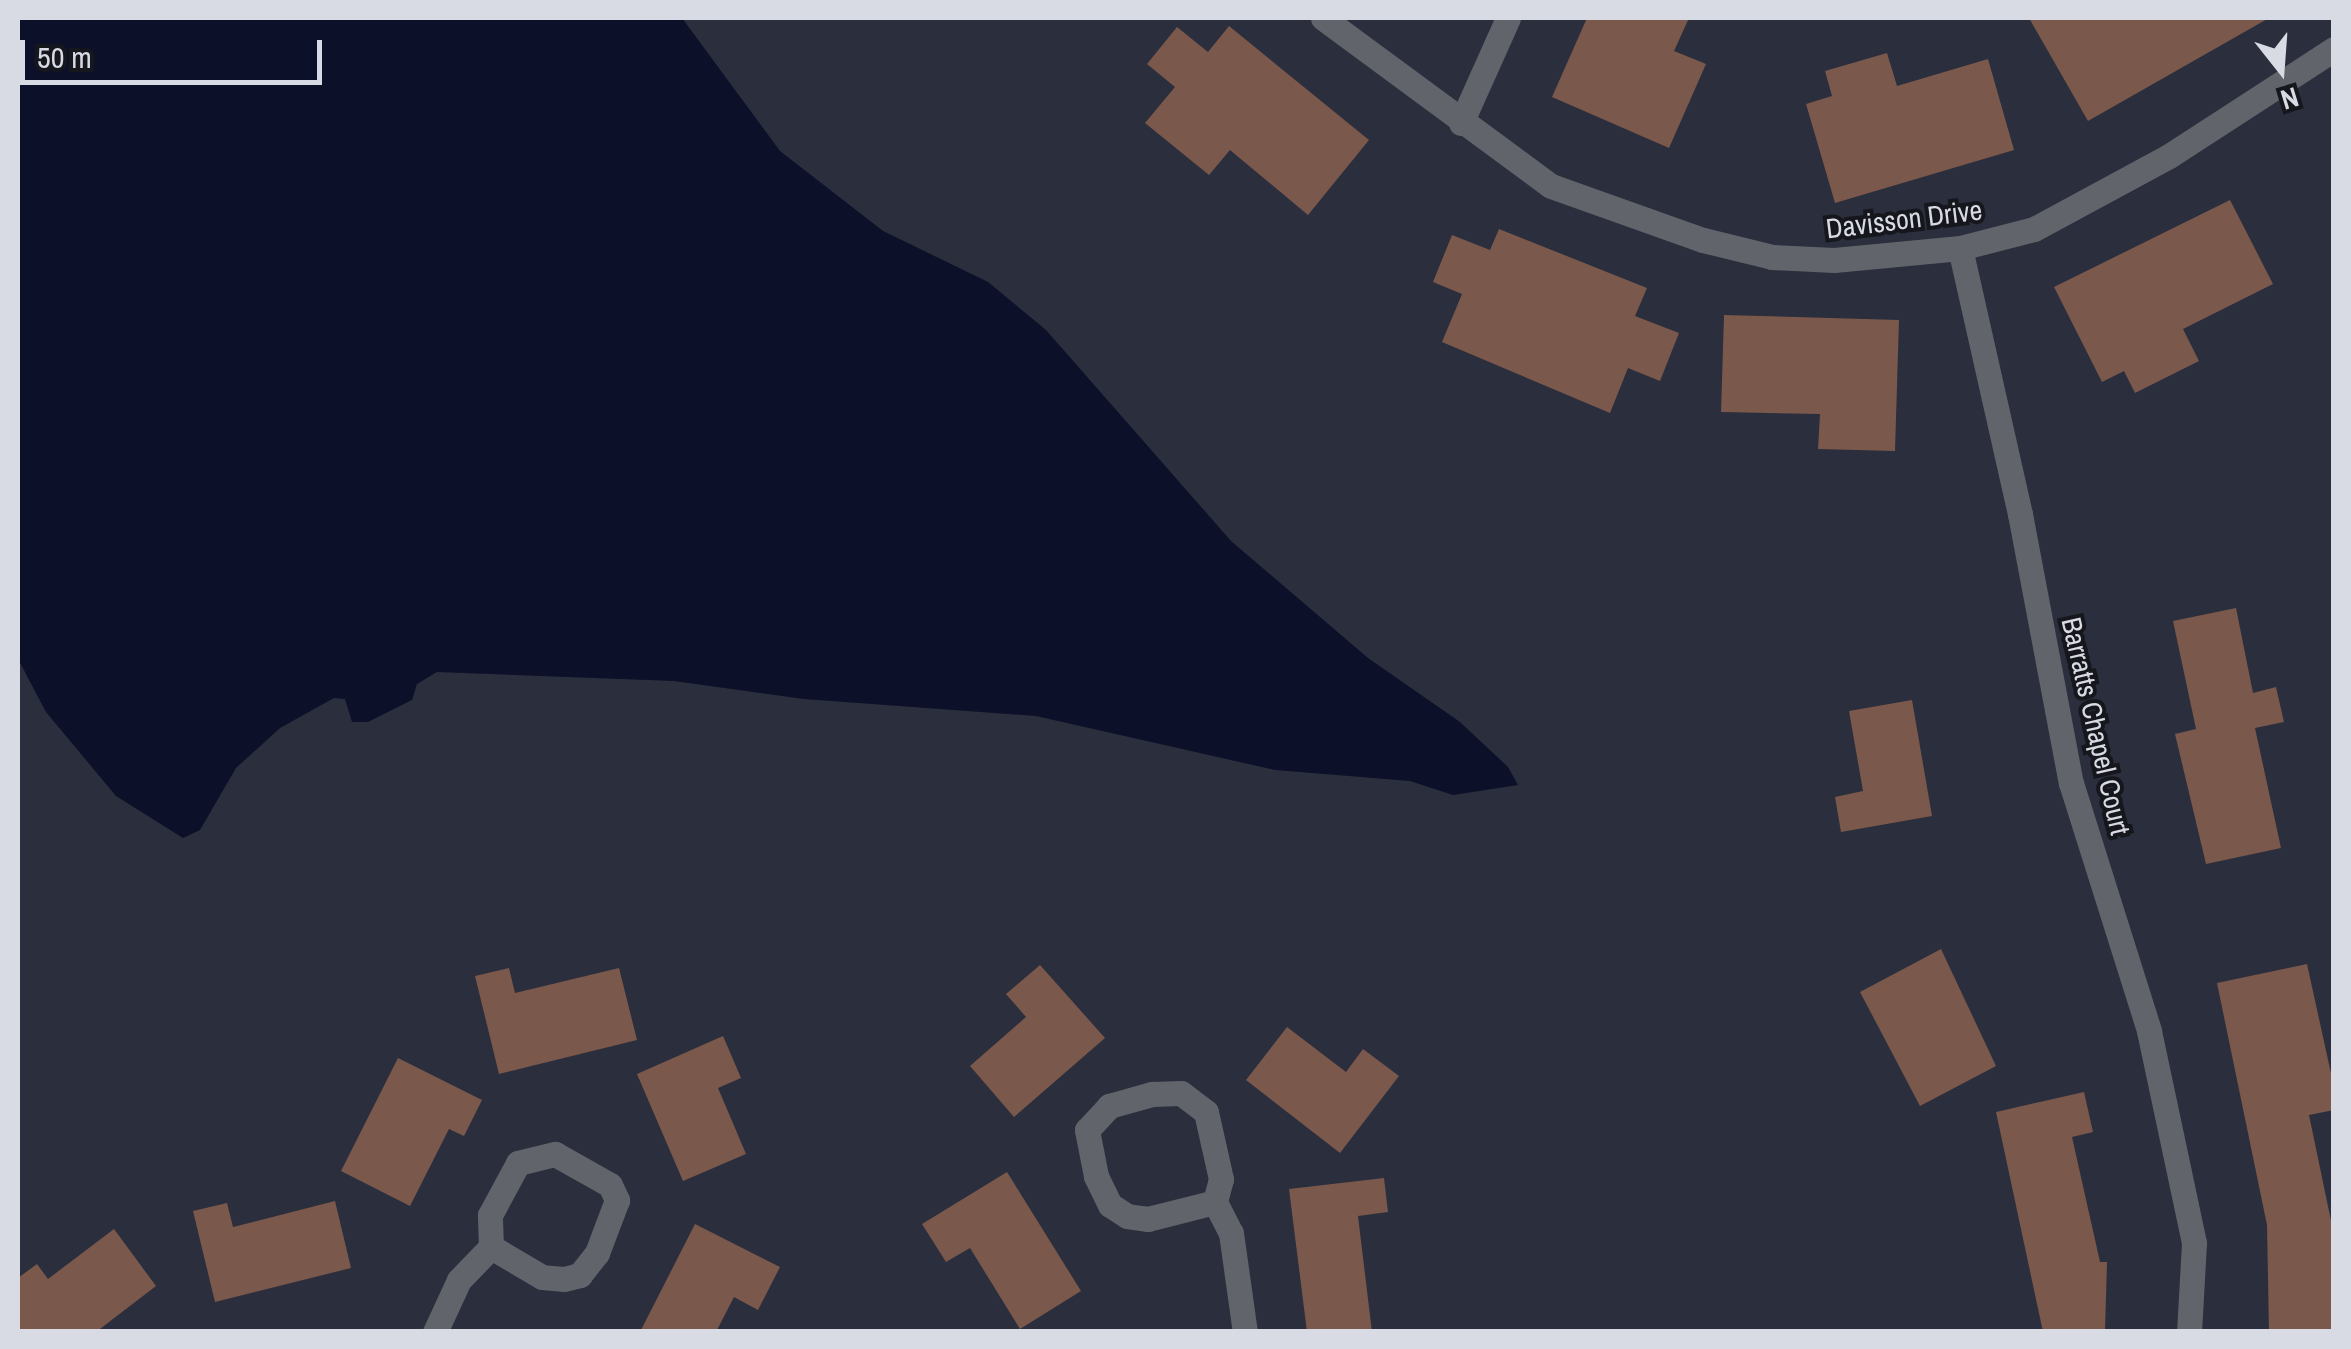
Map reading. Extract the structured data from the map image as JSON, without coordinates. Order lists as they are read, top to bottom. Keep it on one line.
{"streets":{"street":["Davisson Drive","Barratts Chapel Court"]},"crossings":[["Davisson Drive","Barratts Chapel Court"]],"scale_bar":"50 m","north":"bottom"}
